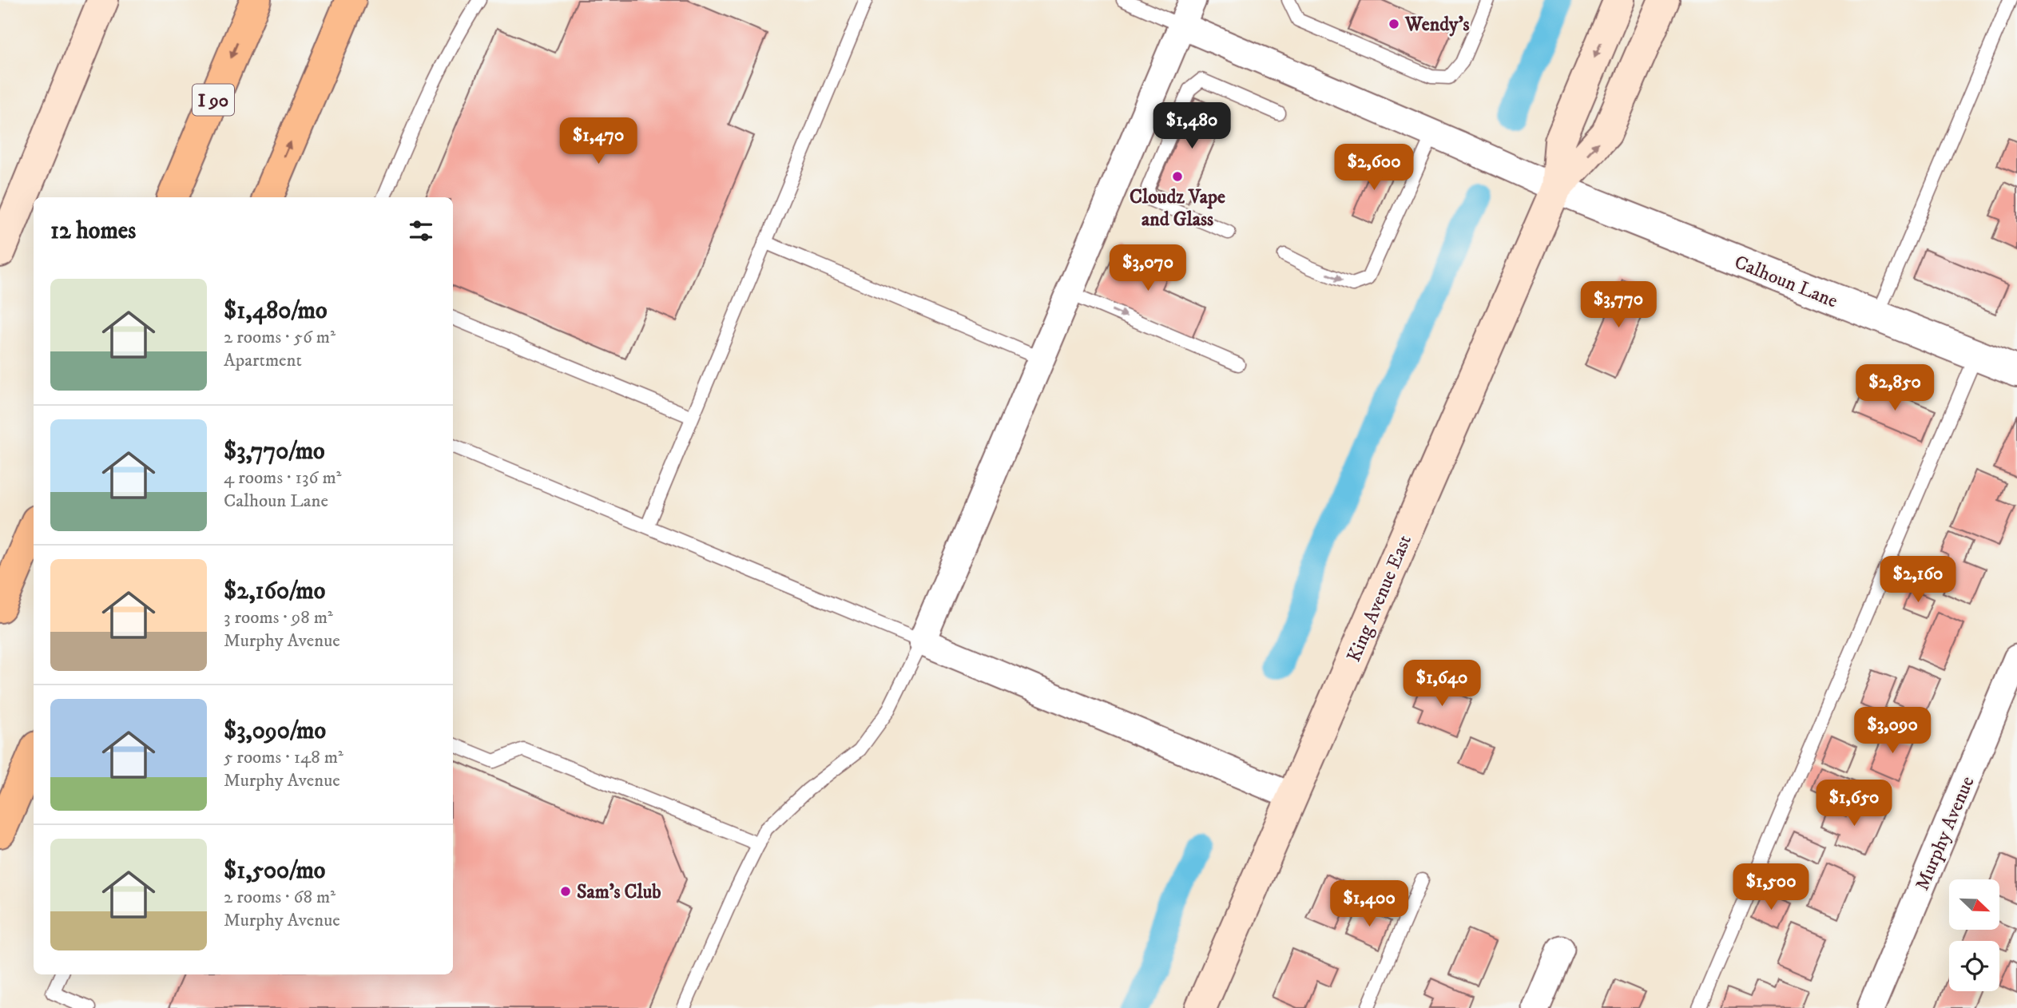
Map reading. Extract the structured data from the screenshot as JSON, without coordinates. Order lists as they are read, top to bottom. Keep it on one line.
{"streets":{"highway":["I 90"],"main road":["King Avenue East"],"street":["Calhoun Lane","Murphy Avenue"]},"crossings":[["Calhoun Lane","King Avenue East"]],"places":["Wendy's","Cloudz Vape and Glass","Sam's Club"],"north":"bottom right","page":{"price":["$1,480","$1,470","$2,600","$3,070","$3,770","$2,850","$2,160","$1,640","$3,090","$1,650","$1,500","$1,400"],"heading":"12 homes","list":[{"name":"$1,480/mo","note":"2 rooms · 56 m² · Apartment"},{"name":"$3,770/mo","note":"4 rooms · 136 m² · Calhoun Lane"},{"name":"$2,160/mo","note":"3 rooms · 98 m² · Murphy Avenue"},{"name":"$3,090/mo","note":"5 rooms · 148 m² · Murphy Avenue"},{"name":"$1,500/mo","note":"2 rooms · 68 m² · Murphy Avenue"}]}}
